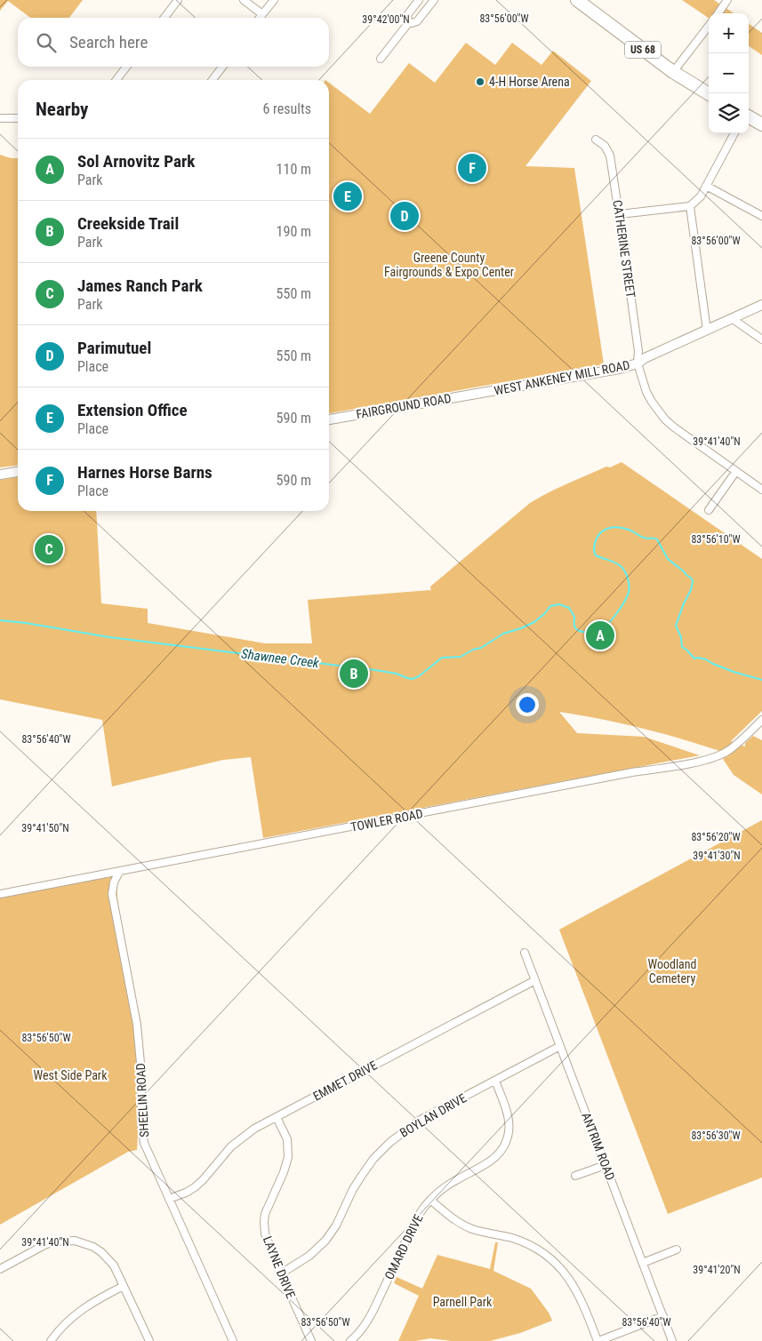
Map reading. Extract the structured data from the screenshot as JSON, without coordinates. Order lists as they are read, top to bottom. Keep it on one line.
{"streets":{"highway":["US 68"],"street":["CATHERINE STREET","WEST ANKENEY MILL ROAD","FAIRGROUND ROAD","TOWLER ROAD","EMMET DRIVE","SHEELIN ROAD","BOYLAN DRIVE","ANTRIM ROAD","OMARD DRIVE","LAYNE DRIVE"]},"crossings":[["CATHERINE STREET","WEST ANKENEY MILL ROAD"],["WEST ANKENEY MILL ROAD","FAIRGROUND ROAD"],["TOWLER ROAD","SHEELIN ROAD"],["EMMET DRIVE","SHEELIN ROAD"],["EMMET DRIVE","ANTRIM ROAD"],["EMMET DRIVE","LAYNE DRIVE"],["BOYLAN DRIVE","ANTRIM ROAD"],["BOYLAN DRIVE","OMARD DRIVE"],["BOYLAN DRIVE","LAYNE DRIVE"]],"water":["Shawnee Creek"],"parks":["Greene County Fairgrounds & Expo Center","Woodland Cemetery","West Side Park","Parnell Park"],"places":["4-H Horse Arena"],"page":{"map_buttons":["+","−"],"search":"Search here","heading":["Nearby","6 results"],"list":[{"mark":"A","name":"Sol Arnovitz Park","note":"Park","value":"110 m"},{"mark":"B","name":"Creekside Trail","note":"Park","value":"190 m"},{"mark":"C","name":"James Ranch Park","note":"Park","value":"550 m"},{"mark":"D","name":"Parimutuel","note":"Place","value":"550 m"},{"mark":"E","name":"Extension Office","note":"Place","value":"590 m"},{"mark":"F","name":"Harnes Horse Barns","note":"Place","value":"590 m"}],"pins":["F","E","D","C","A","B"]},"coordinates":["83°56'00\"W","39°42'00\"N","39°41'40\"N","83°56'10\"W","83°56'40\"W","39°41'50\"N","83°56'20\"W","39°41'30\"N","83°56'50\"W","83°56'30\"W","39°41'20\"N"]}
